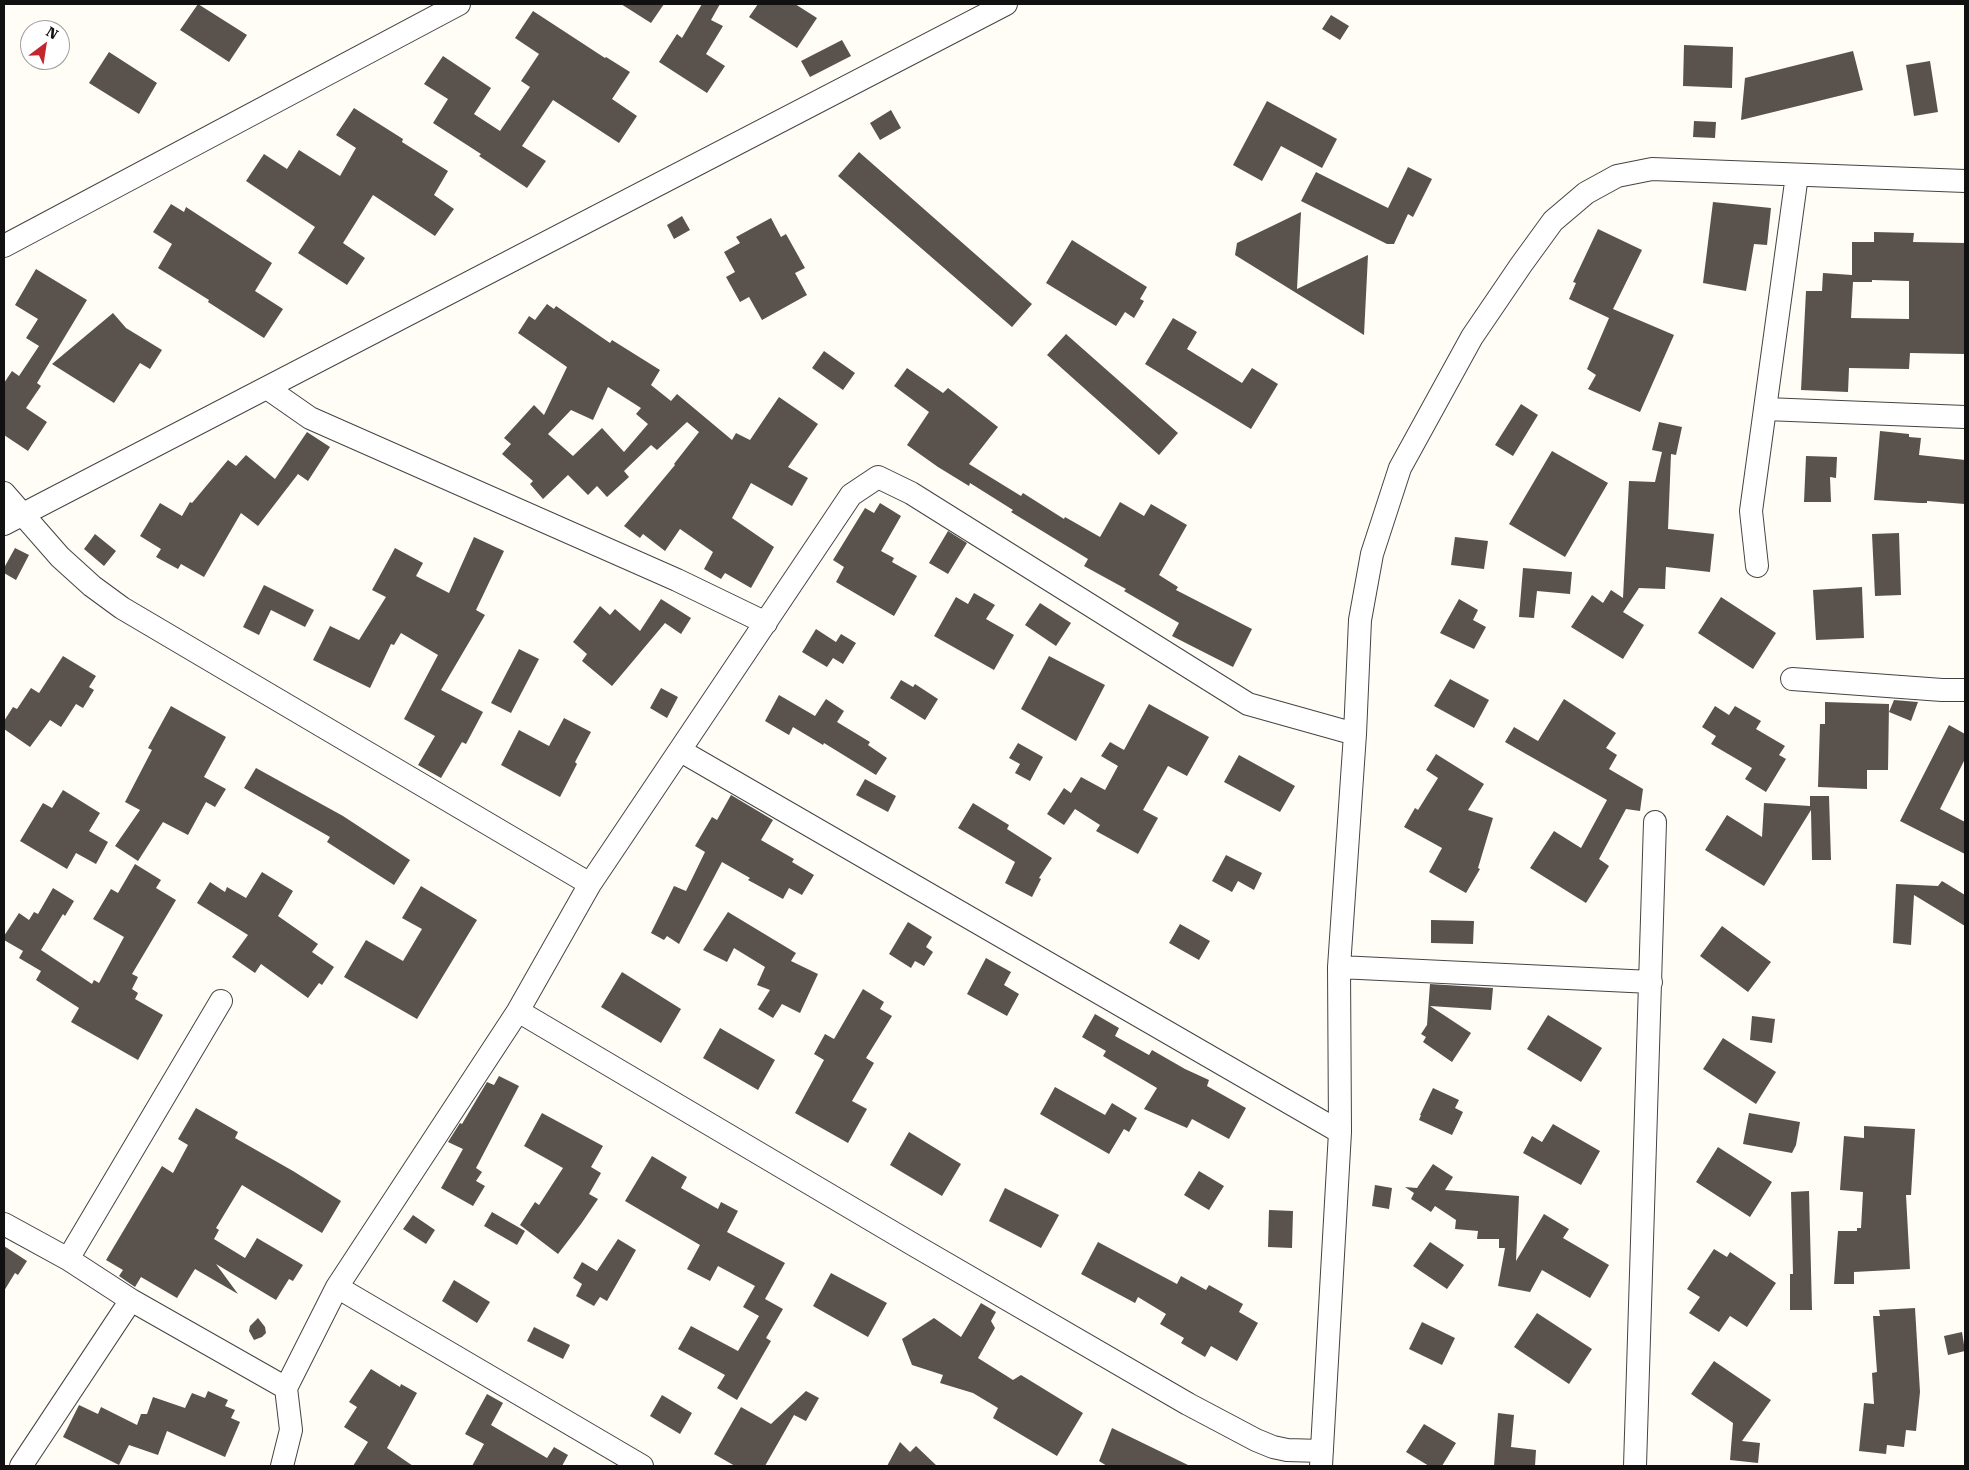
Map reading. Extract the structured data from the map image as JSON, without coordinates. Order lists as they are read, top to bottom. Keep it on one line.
{"north":"top right"}
